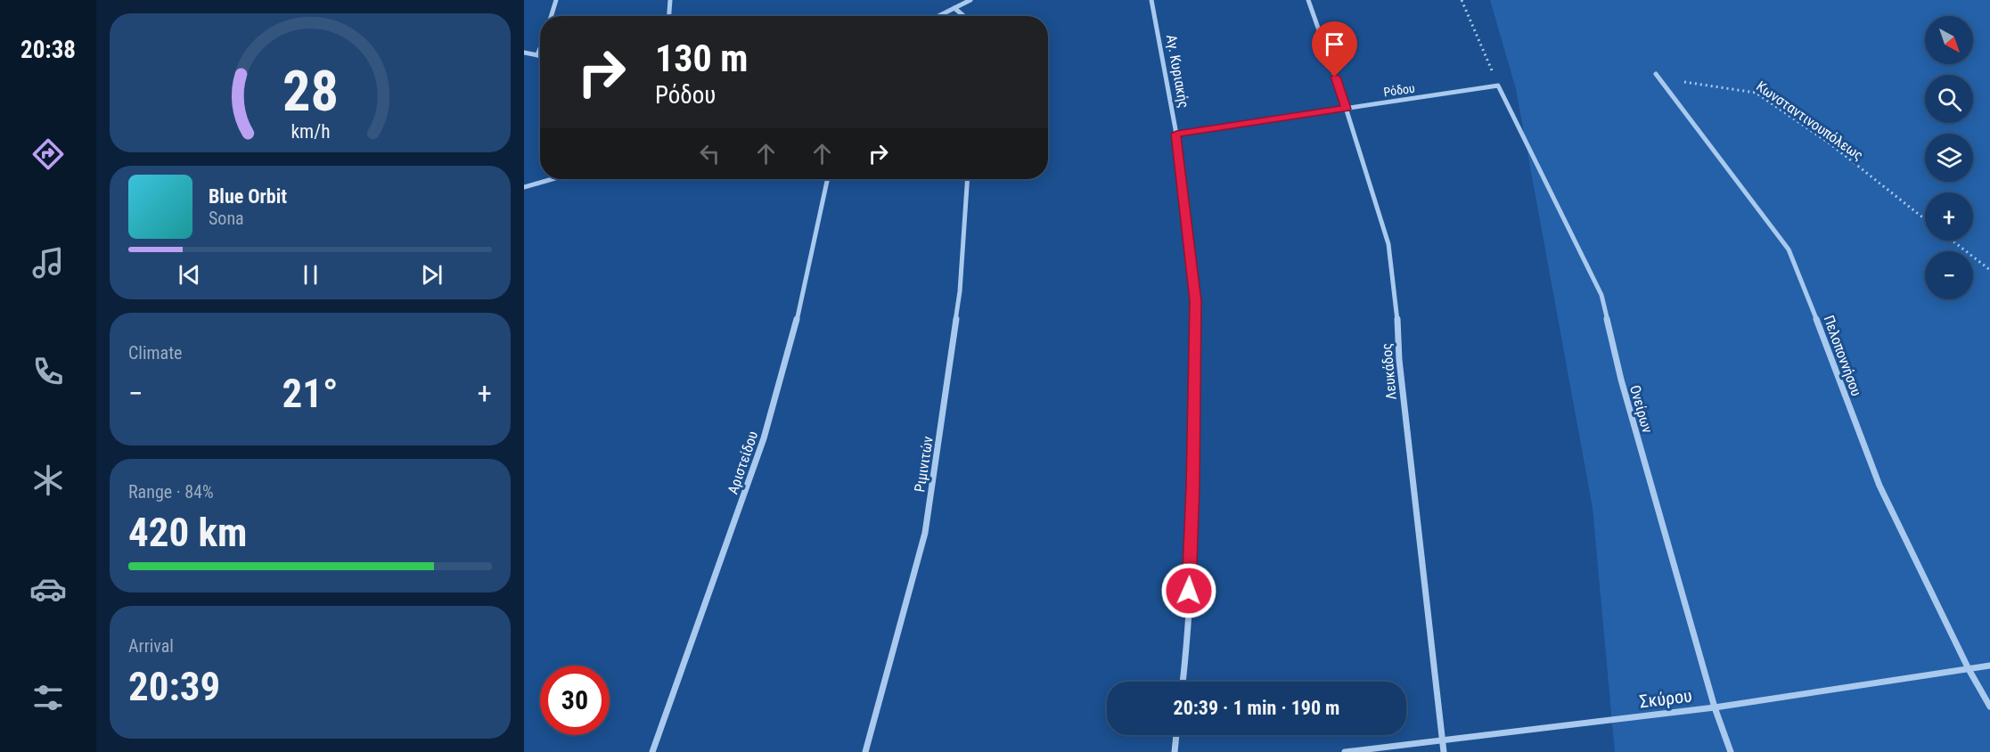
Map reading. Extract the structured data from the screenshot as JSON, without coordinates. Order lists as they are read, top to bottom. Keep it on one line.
{"streets":{"street":["Αγ. Κυριακής","Ρόδου","Πελοποννήσου","Λευκάδος","Ονείρων","Αριστείδου","Ριμινιτών","Σκύρου"],"path":["Κωνσταντινουπόλεως"]},"crossings":[["Αγ. Κυριακής","Ρόδου"],["Ρόδου","Λευκάδος"],["Ρόδου","Ονείρων"],["Κωνσταντινουπόλεως","Πελοποννήσου"],["Πελοποννήσου","Σκύρου"],["Λευκάδος","Σκύρου"],["Ονείρων","Σκύρου"]],"north":"bottom right","page":{"tabs":"20:38","map_buttons":["+","−"],"turn":["130 m","Ρόδου"],"song":["Blue Orbit","Sona"],"tile":["Climate",["Range · 84%","420 km"],["Arrival","20:39"]],"heat":["−","21°","+"],"limit":"30","trip":"20:39 · 1 min · 190 m","gauge":["28","km/h"]}}
